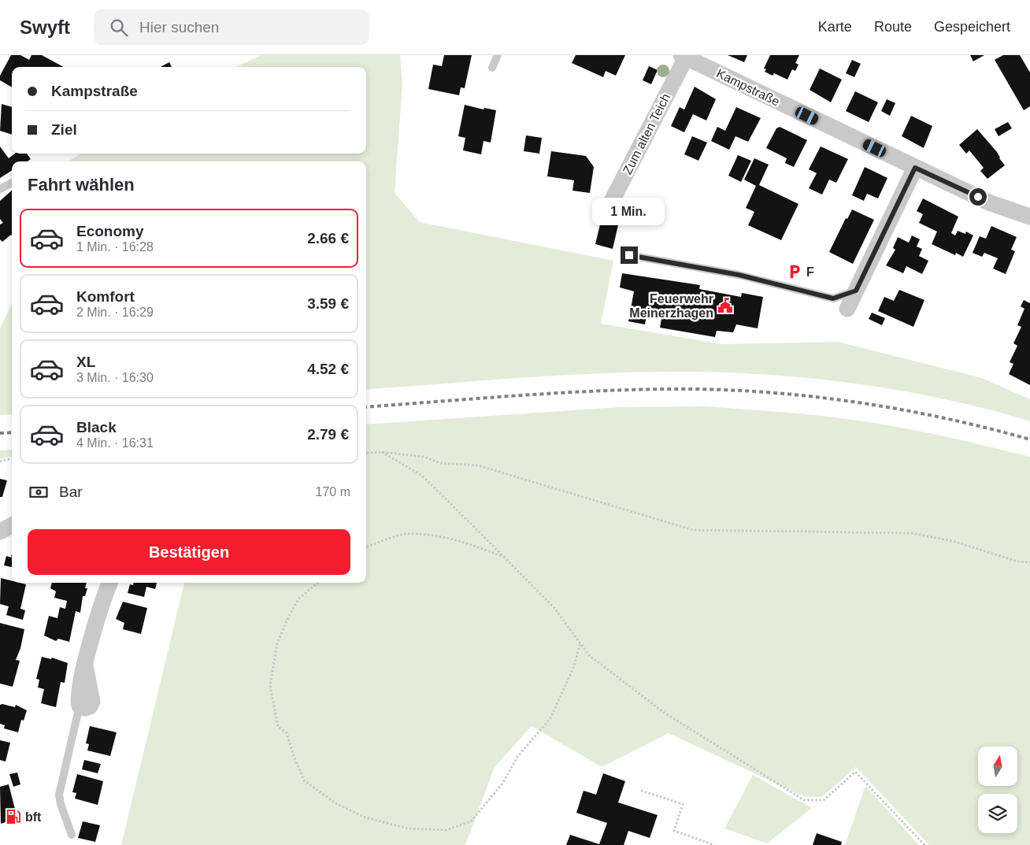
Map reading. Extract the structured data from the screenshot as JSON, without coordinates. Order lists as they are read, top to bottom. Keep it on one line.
{"streets":{"street":["Kampstraße","Zum alten Teich"]},"crossings":[["Kampstraße","Zum alten Teich"]],"places":{"parking":["F"],"public building":["Feuerwehr Meinerzhagen"],"fuel station":["bft"]},"north":"top","page":{"header":"Swyft","search":"Hier suchen","nav":["Karte","Route","Gespeichert"],"banner":["Kampstraße","Ziel"],"heading":"Fahrt wählen","bubble":"1 Min.","list":[{"name":"Economy","note":"1 Min. · 16:28","value":"2.66 €"},{"name":"Komfort","note":"2 Min. · 16:29","value":"3.59 €"},{"name":"XL","note":"3 Min. · 16:30","value":"4.52 €"},{"name":"Black","note":"4 Min. · 16:31","value":"2.79 €"}],"pay":["Bar","170 m"],"buttons":"Bestätigen"}}
